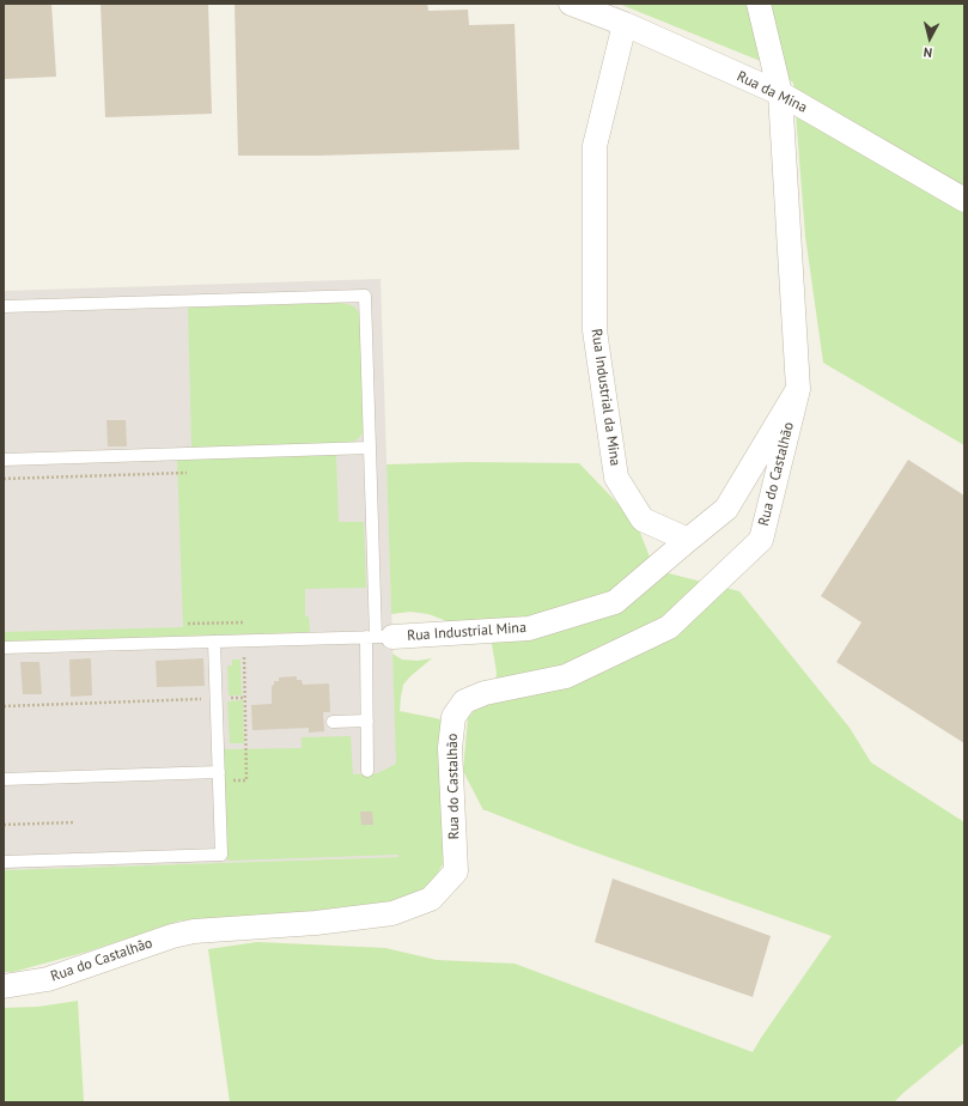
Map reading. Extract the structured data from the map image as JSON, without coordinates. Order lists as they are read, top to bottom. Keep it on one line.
{"streets":{"street":["Rua da Mina","Rua Industrial da Mina","Rua do Castalhão","Rua Industrial Mina"]},"crossings":[["Rua da Mina","Rua Industrial da Mina"],["Rua Industrial da Mina","Rua Industrial Mina"]],"north":"bottom"}
